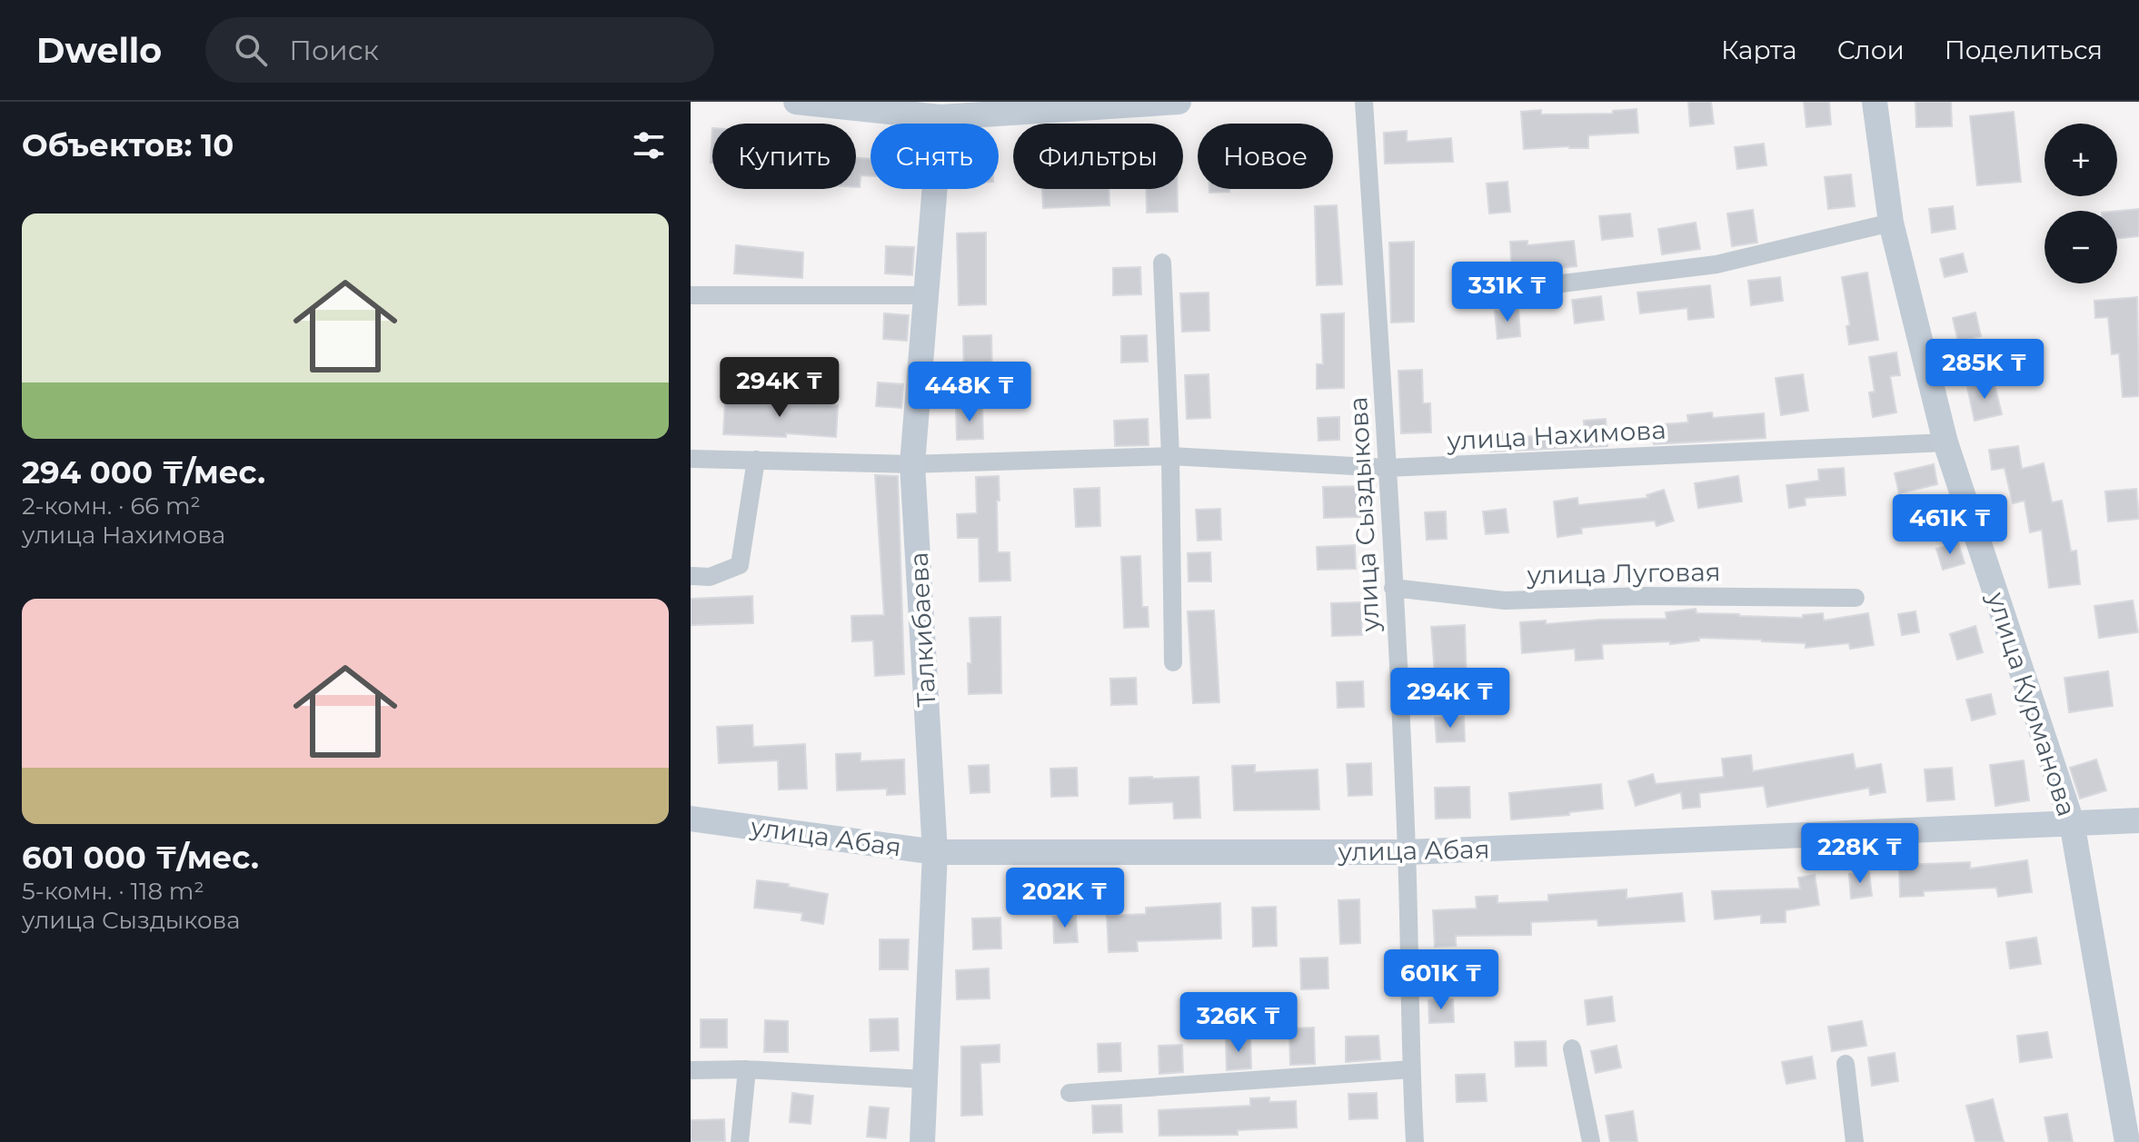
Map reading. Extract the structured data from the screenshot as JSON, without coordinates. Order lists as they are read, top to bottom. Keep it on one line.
{"streets":{"street":["улица Нахимова","улица Сыздыкова","улица Луговая","Талкибаева","улица Курманова","улица Абая"]},"crossings":[["улица Нахимова","улица Сыздыкова"],["улица Нахимова","Талкибаева"],["улица Нахимова","улица Курманова"],["улица Сыздыкова","улица Луговая"],["улица Сыздыкова","улица Абая"],["Талкибаева","улица Абая"],["улица Курманова","улица Абая"]],"page":{"header":"Dwello","search":"Поиск","nav":["Карта","Слои","Поделиться"],"heading":"Объектов: 10","map_buttons":["+","−"],"chip":["Купить","Снять","Фильтры","Новое"],"list":[{"name":"294 000 ₸/мес.","note":"2-комн. · 66 m² · улица Нахимова"},{"name":"601 000 ₸/мес.","note":"5-комн. · 118 m² · улица Сыздыкова"}],"price":["331K ₸","285K ₸","294K ₸","448K ₸","461K ₸","294K ₸","228K ₸","202K ₸","601K ₸","326K ₸"]}}
